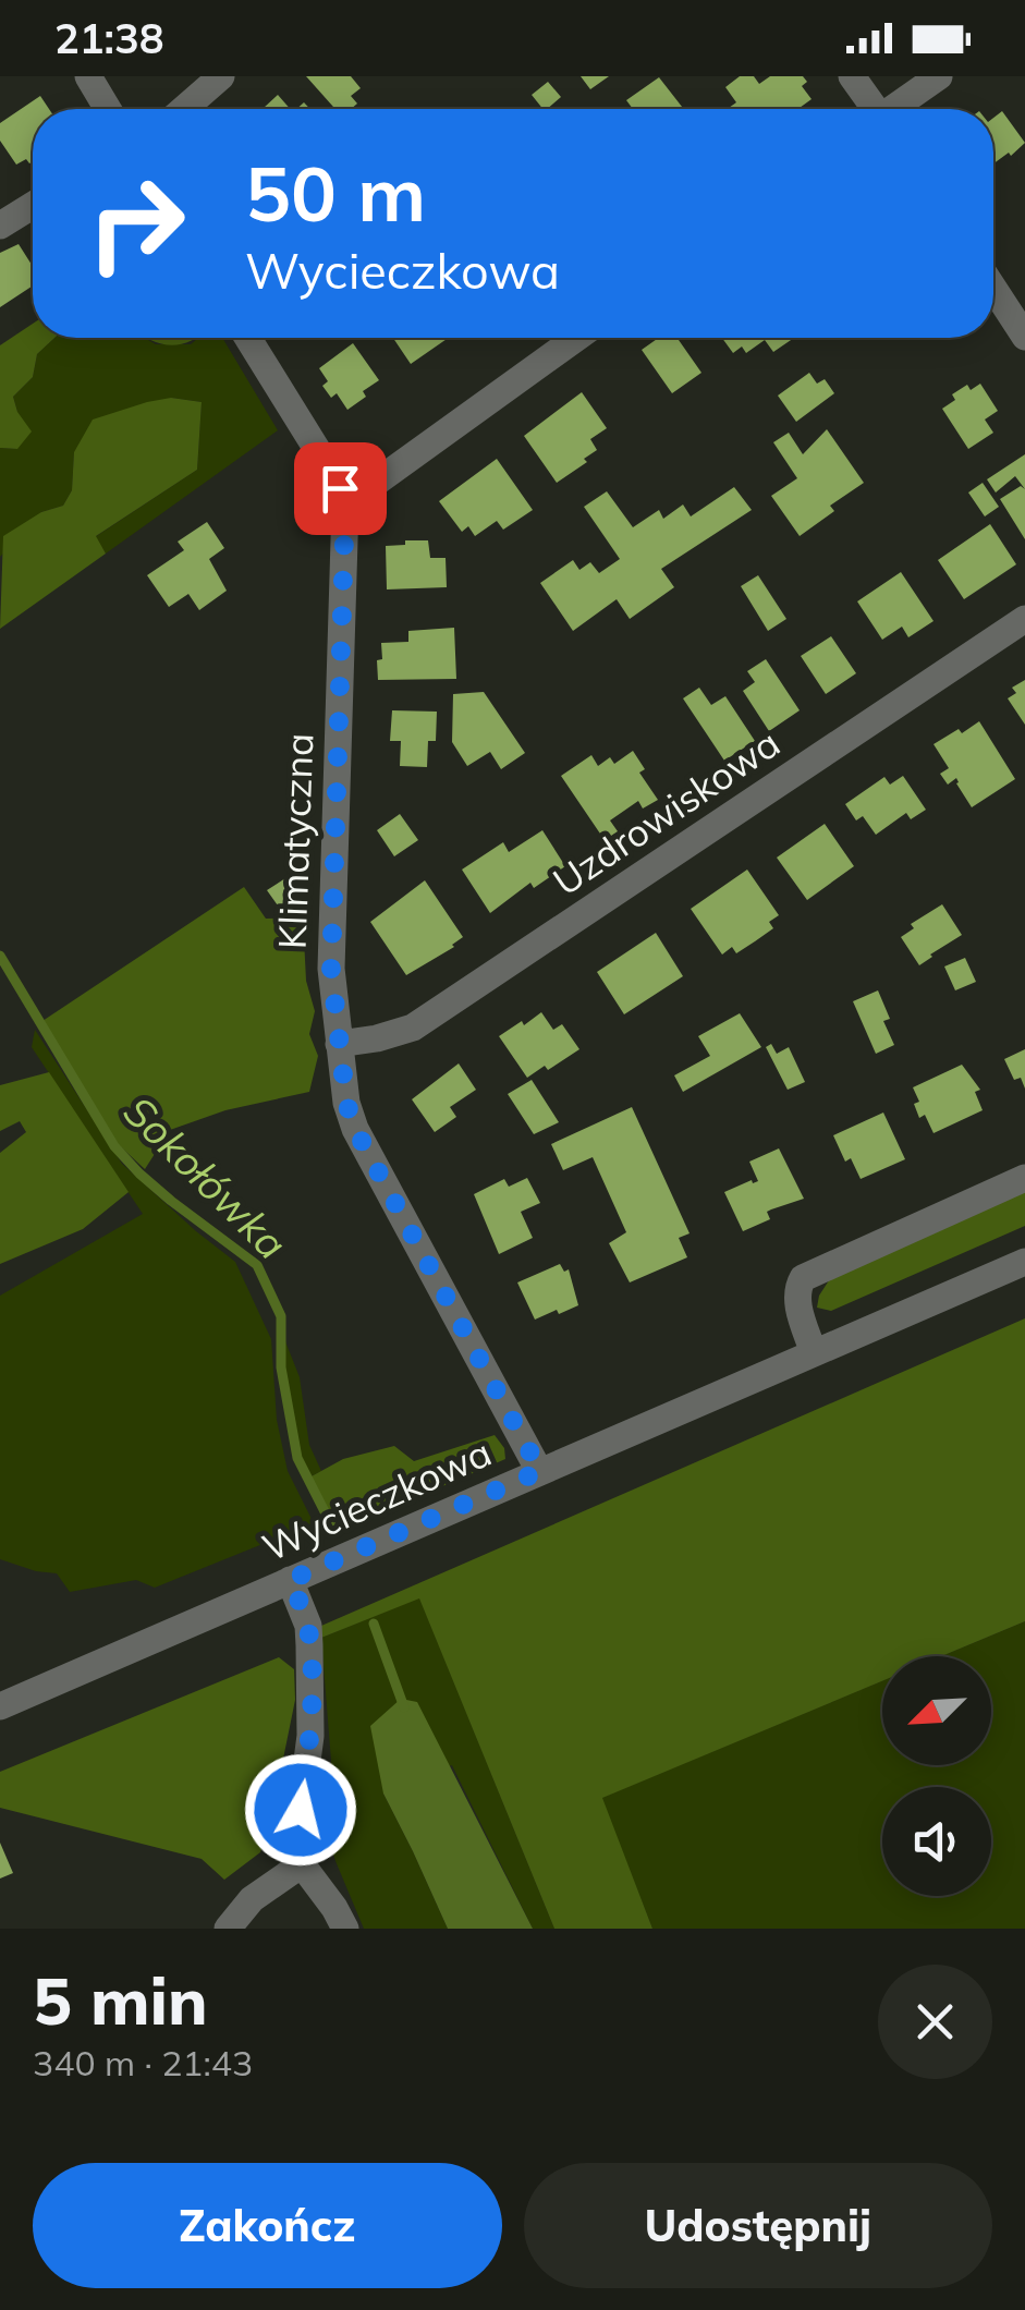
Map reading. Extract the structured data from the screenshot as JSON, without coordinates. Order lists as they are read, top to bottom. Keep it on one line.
{"streets":{"street":["Uzdrowiskowa","Klimatyczna","Wycieczkowa"]},"crossings":[["Uzdrowiskowa","Klimatyczna"],["Klimatyczna","Wycieczkowa"]],"water":["Sokołówka"],"north":"bottom left","page":{"status":"21:38","turn":["50 m","Wycieczkowa"],"heading":["5 min","340 m · 21:43"],"buttons":["Zakończ","Udostępnij"]}}
